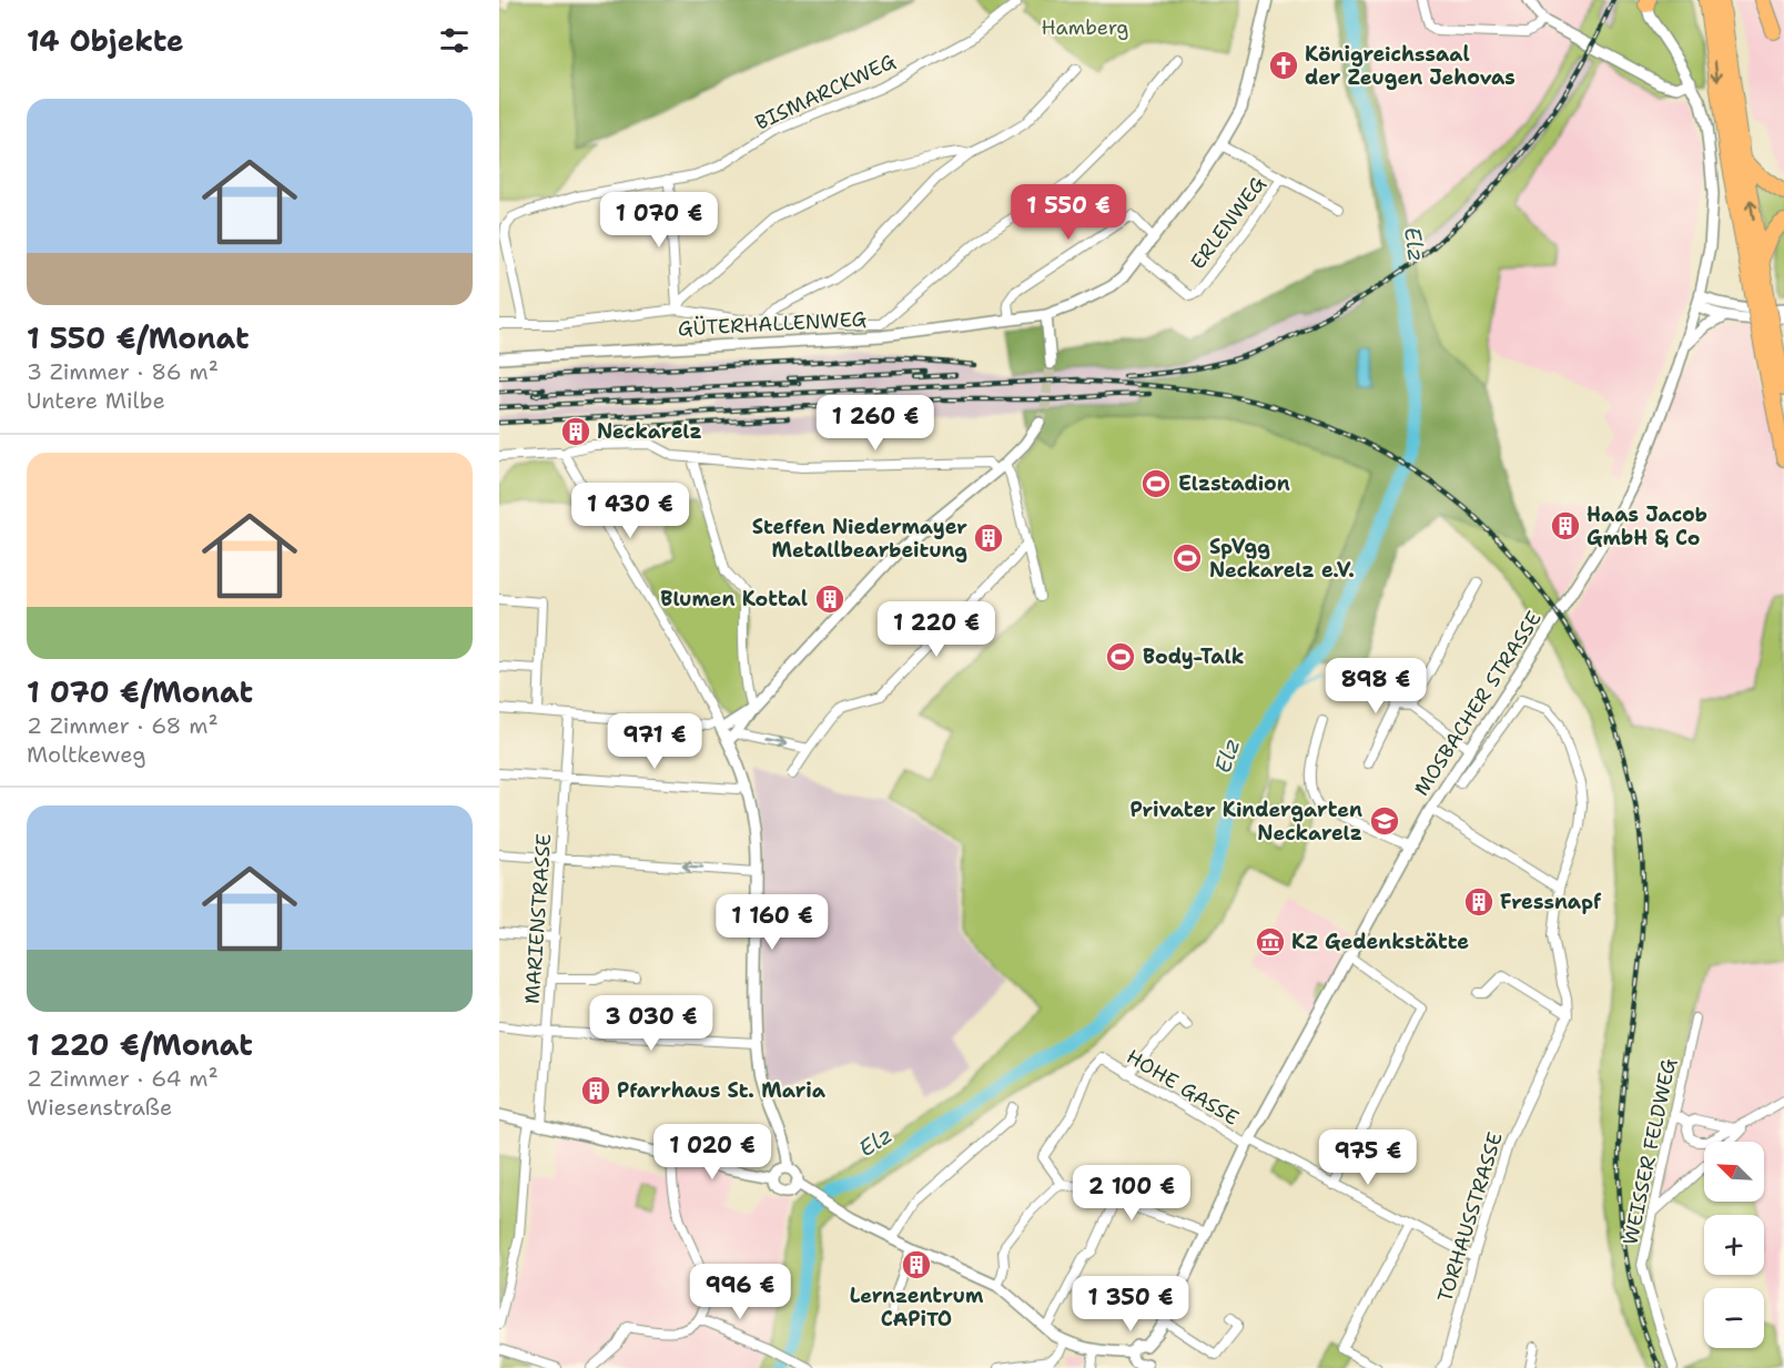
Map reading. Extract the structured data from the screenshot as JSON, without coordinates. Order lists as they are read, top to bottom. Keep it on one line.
{"streets":{"street":["BISMARCKWEG","ERLENWEG","GÜTERHALLENWEG","MOSBACHER STRASSE","MARIENSTRASSE","HOHE GASSE","WEISSER FELDWEG","TORHAUSSTRASSE"]},"crossings":[["ERLENWEG","GÜTERHALLENWEG"],["MOSBACHER STRASSE","HOHE GASSE"],["HOHE GASSE","TORHAUSSTRASSE"]],"water":["Elz"],"parks":["Hamberg"],"places":{"church":["Königreichssaal der Zeugen Jehovas"],"building":["Neckarelz","Haas Jacob GmbH & Co","Steffen Niedermayer Metallbearbeitung","Blumen Kottal","Fressnapf","Pfarrhaus St. Maria","Lernzentrum CAPiTO"],"sports":["Elzstadion","SpVgg Neckarelz e.V.","Body-Talk"],"school or university":["Privater Kindergarten Neckarelz"],"museum":["KZ Gedenkstätte"]},"north":"top left","page":{"heading":"14 Objekte","list":[{"name":"1 550 €/Monat","note":"3 Zimmer · 86 m² · Untere Milbe"},{"name":"1 070 €/Monat","note":"2 Zimmer · 68 m² · Moltkeweg"},{"name":"1 220 €/Monat","note":"2 Zimmer · 64 m² · Wiesenstraße"}],"price":["1 550 €","1 070 €","1 260 €","1 430 €","1 220 €","898 €","971 €","1 160 €","3 030 €","1 020 €","975 €","2 100 €","996 €","1 350 €"],"map_buttons":["+","−"]}}
